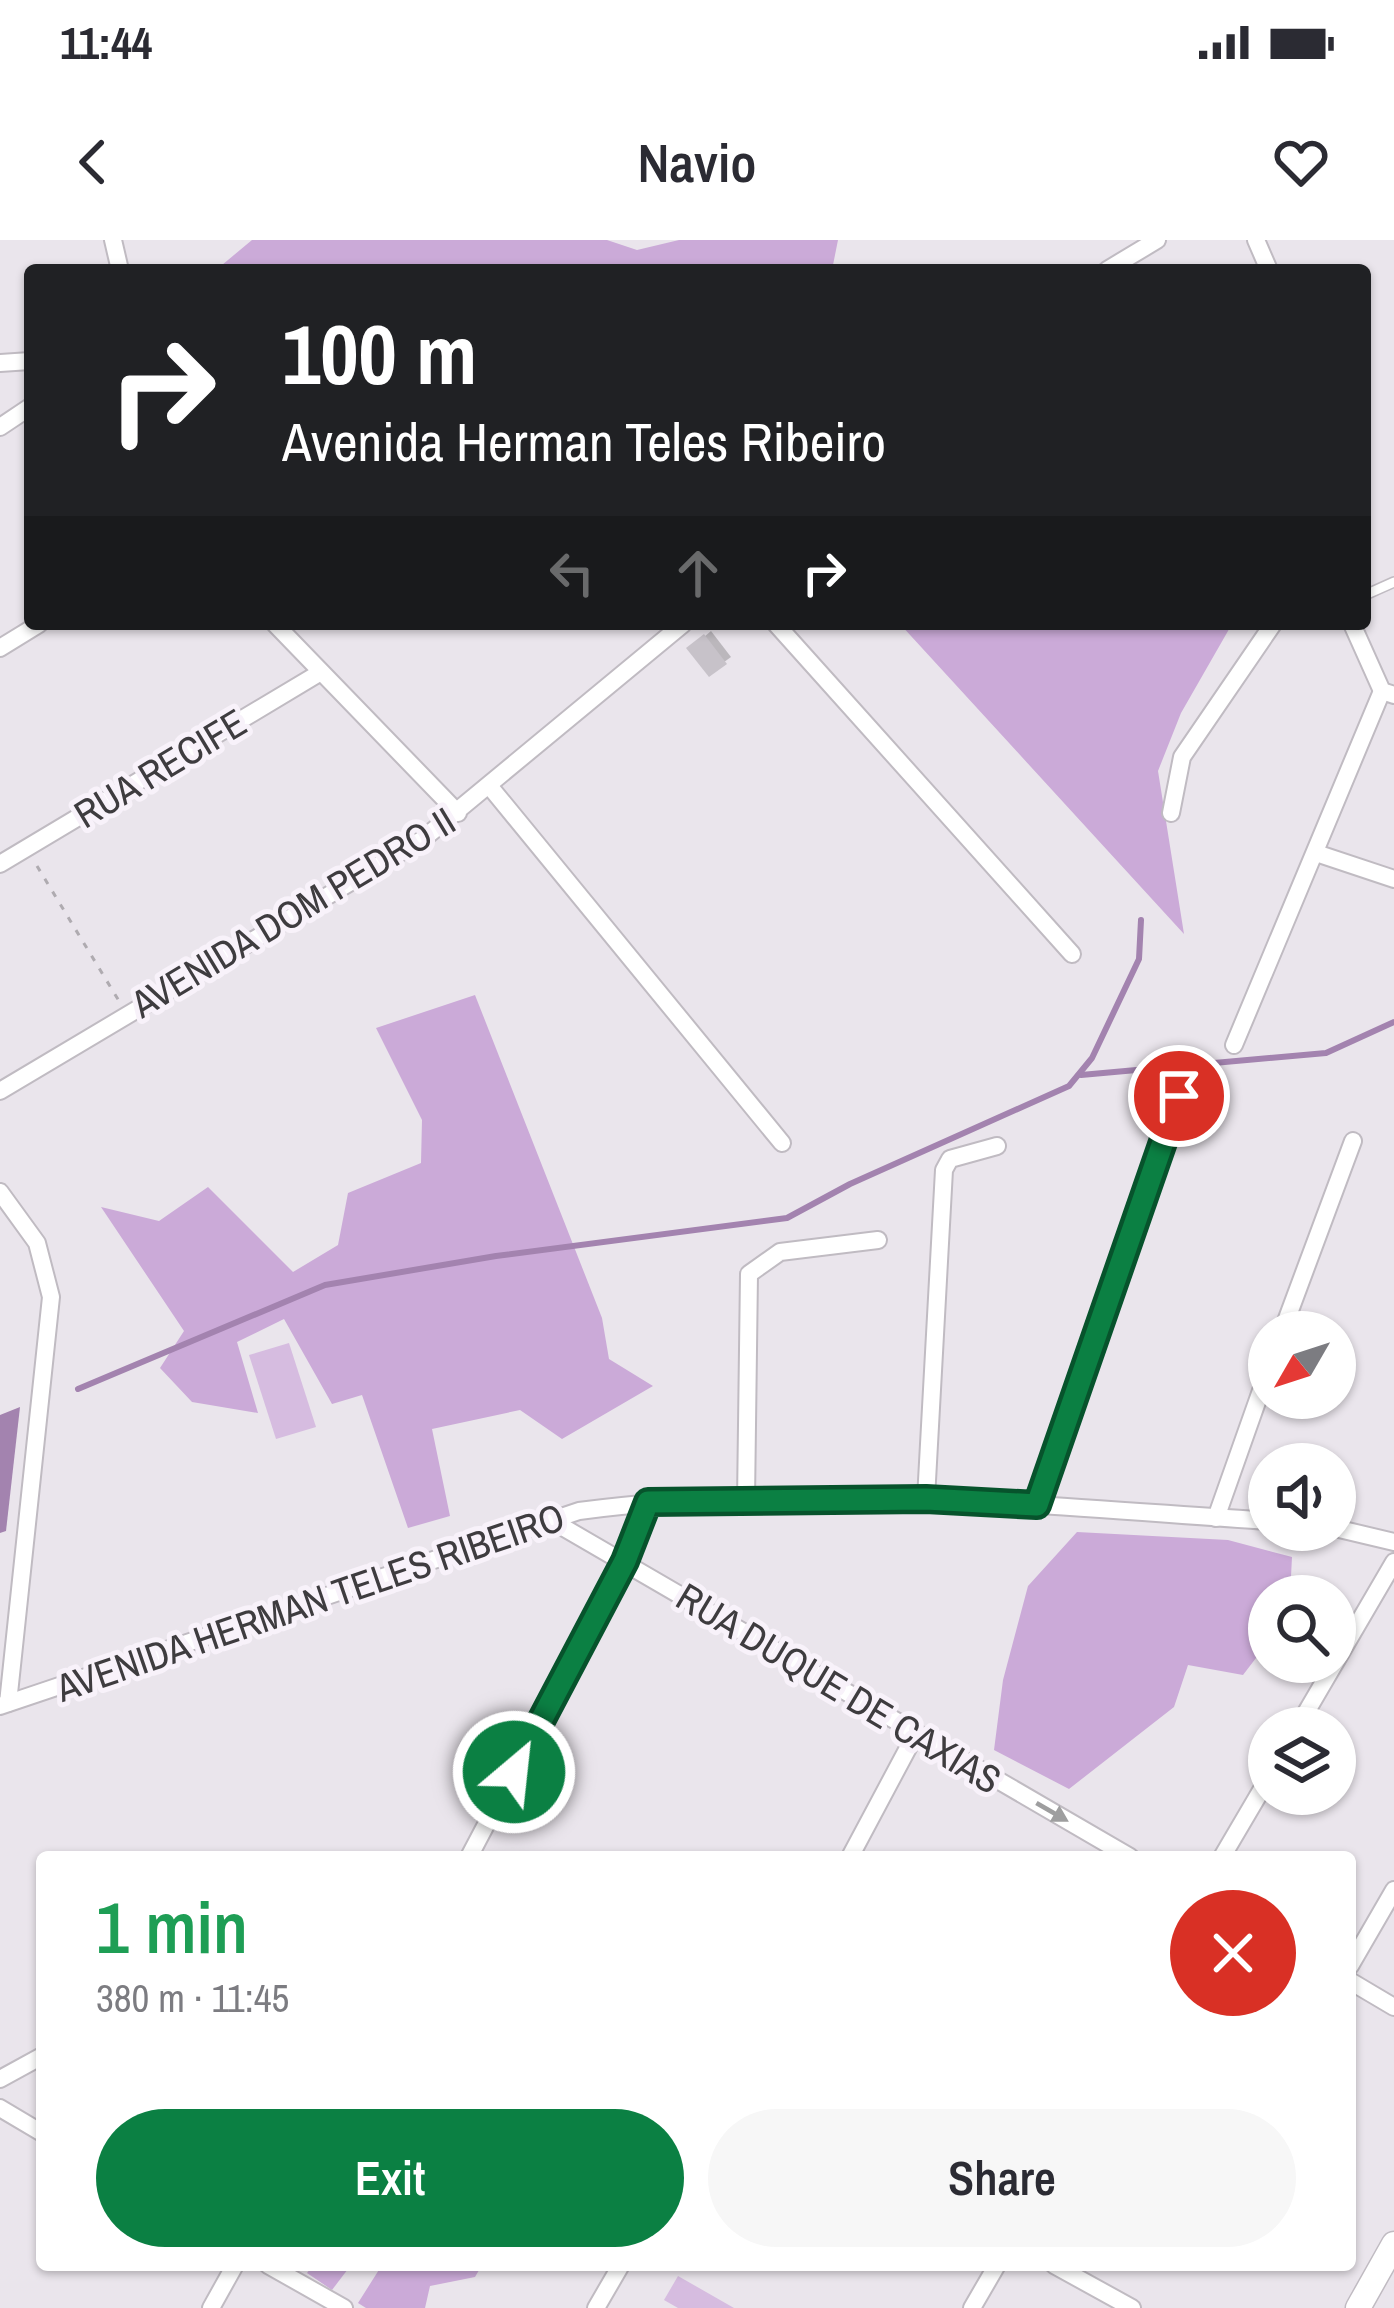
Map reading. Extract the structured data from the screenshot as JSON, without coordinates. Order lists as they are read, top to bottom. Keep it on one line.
{"streets":{"street":["RUA RECIFE","AVENIDA DOM PEDRO II","AVENIDA HERMAN TELES RIBEIRO","RUA DUQUE DE CAXIAS"]},"crossings":[["AVENIDA HERMAN TELES RIBEIRO","RUA DUQUE DE CAXIAS"]],"one_way":["RUA DUQUE DE CAXIAS"],"north":"bottom left","page":{"status":"11:44","header":"Navio","turn":["100 m","Avenida Herman Teles Ribeiro"],"heading":["1 min","380 m · 11:45"],"buttons":["Exit","Share"]}}
